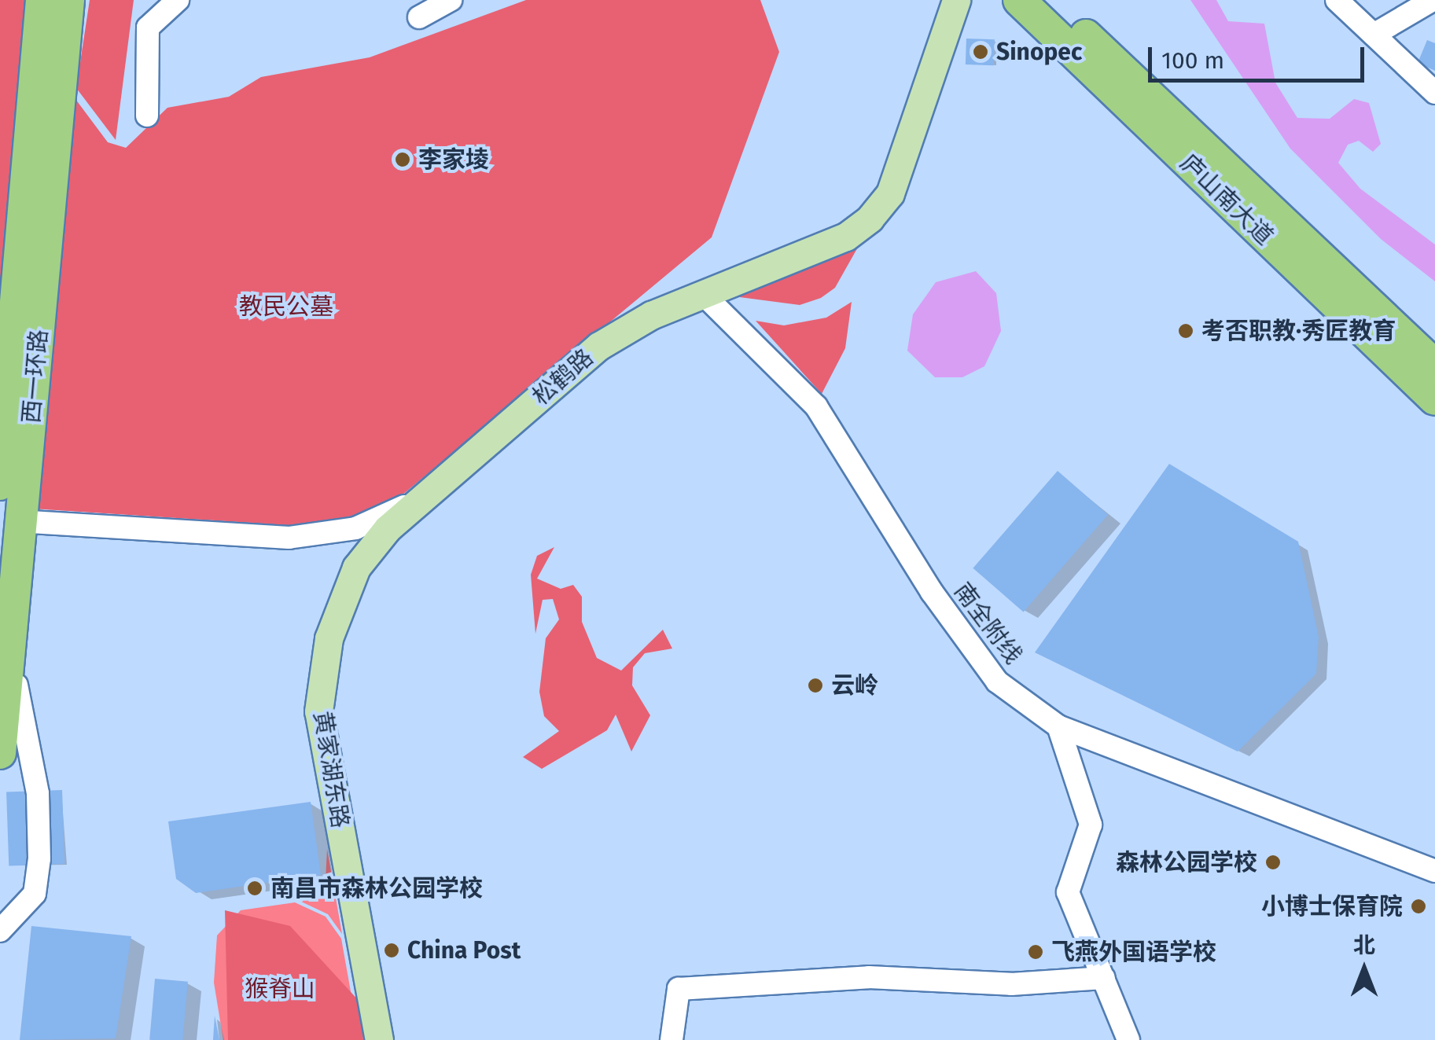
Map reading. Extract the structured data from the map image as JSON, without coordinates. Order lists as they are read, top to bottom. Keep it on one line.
{"streets":{"highway":["庐山南大道","西一环路"],"main road":["松鹤路","黄家湖东路"],"street":["南全附线"]},"crossings":[["松鹤路","南全附线"],["松鹤路","黄家湖东路"]],"parks":["教民公墓","猴脊山"],"places":["Sinopec","李家堎","考否职教·秀匠教育","云岭","森林公园学校","南昌市森林公园学校","小博士保育院","China Post","飞燕外国语学校"],"scale_bar":"100 m","north":"top"}
